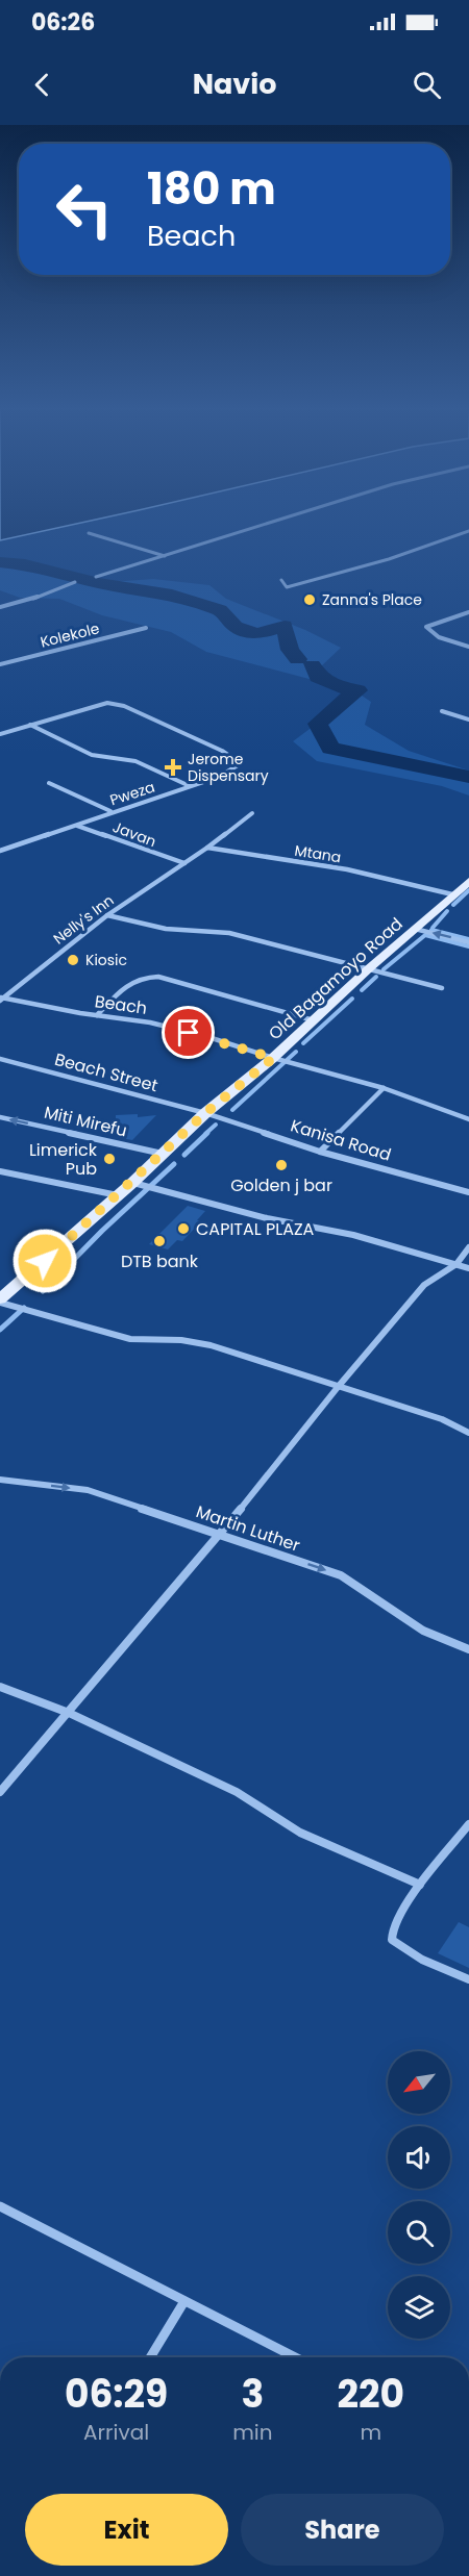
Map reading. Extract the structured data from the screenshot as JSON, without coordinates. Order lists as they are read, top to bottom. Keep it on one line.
{"streets":{"main road":["Old Bagamoyo Road"],"street":["Kolekole","Pweza","Javan","Mtana","Nelly's Inn","Beach","Beach Street","Miti Mirefu","Kanisa Road","Martin Luther"]},"crossings":[["Pweza","Javan"],["Javan","Nelly's Inn"],["Mtana","Old Bagamoyo Road"],["Nelly's Inn","Beach"],["Old Bagamoyo Road","Beach"],["Old Bagamoyo Road","Beach Street"],["Old Bagamoyo Road","Miti Mirefu"],["Old Bagamoyo Road","Kanisa Road"],["Beach Street","Kanisa Road"]],"one_way":["Martin Luther"],"places":{"other":["Zanna's Place","Kiosic","Limerick Pub","Golden j bar","CAPITAL PLAZA","DTB bank"],"health":["Jerome Dispensary"]},"north":"bottom left","page":{"status":"06:26","header":"Navio","turn":["180 m","Beach"],"eta":["06:29","Arrival","3","min","220","m"],"buttons":["Exit","Share"]}}
